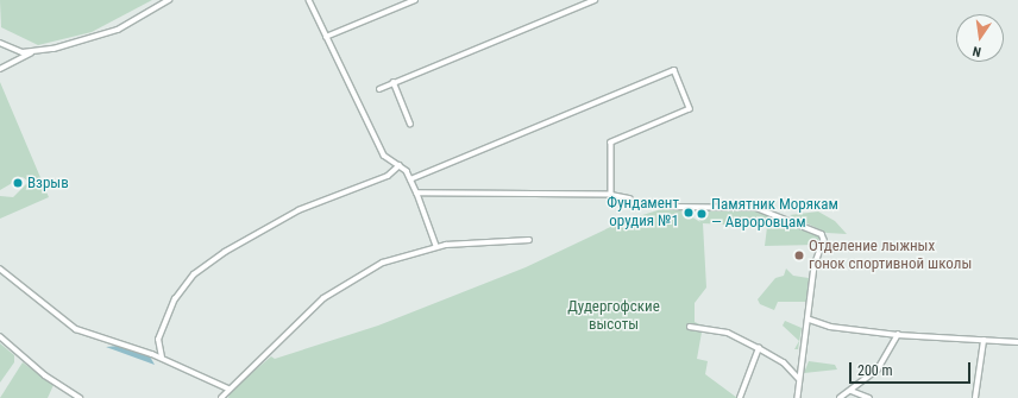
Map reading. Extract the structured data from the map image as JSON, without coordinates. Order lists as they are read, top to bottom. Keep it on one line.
{"parks":["Дудергофские высоты"],"places":["Взрыв","Фундамент орудия №1","Памятник Морякам — Авроровцам","Отделение лыжных гонок спортивной школы"],"scale_bar":"200 m","north":"bottom"}
